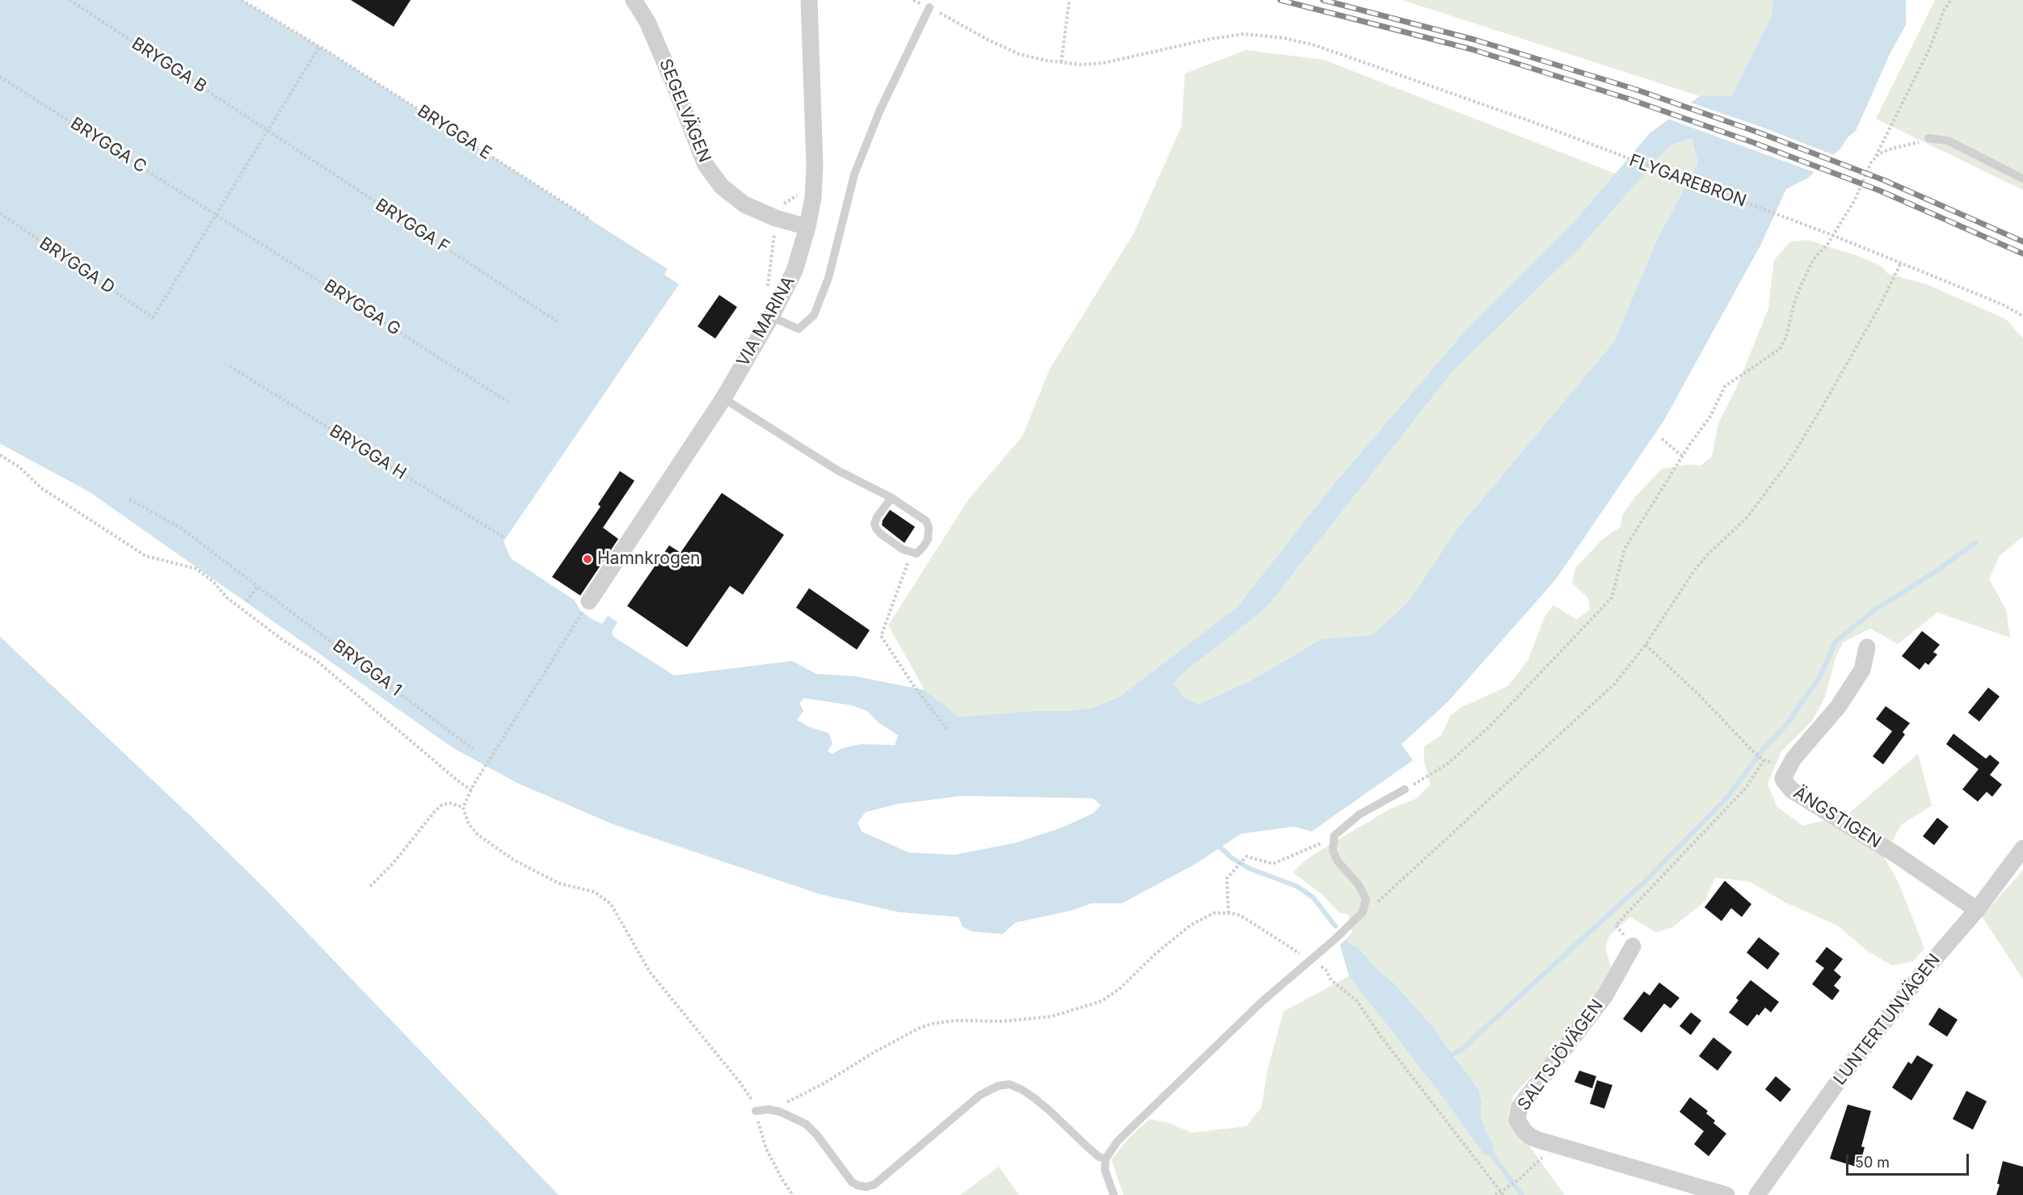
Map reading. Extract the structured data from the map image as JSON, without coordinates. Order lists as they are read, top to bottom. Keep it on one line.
{"streets":{"street":["SEGELVÄGEN","VIA MARINA","ÄNGSTIGEN","LUNTERTUNVÄGEN","SALTSJÖVÄGEN"],"path":["BRYGGA B","BRYGGA E","BRYGGA C","FLYGAREBRON","BRYGGA F","BRYGGA D","BRYGGA G","BRYGGA H","BRYGGA 1"]},"crossings":[["BRYGGA B","BRYGGA F"],["SEGELVÄGEN","VIA MARINA"],["BRYGGA C","BRYGGA D"],["BRYGGA C","BRYGGA G"],["BRYGGA D","BRYGGA G"],["ÄNGSTIGEN","LUNTERTUNVÄGEN"]],"places":["Hamnkrogen"],"scale_bar":"50 m"}
